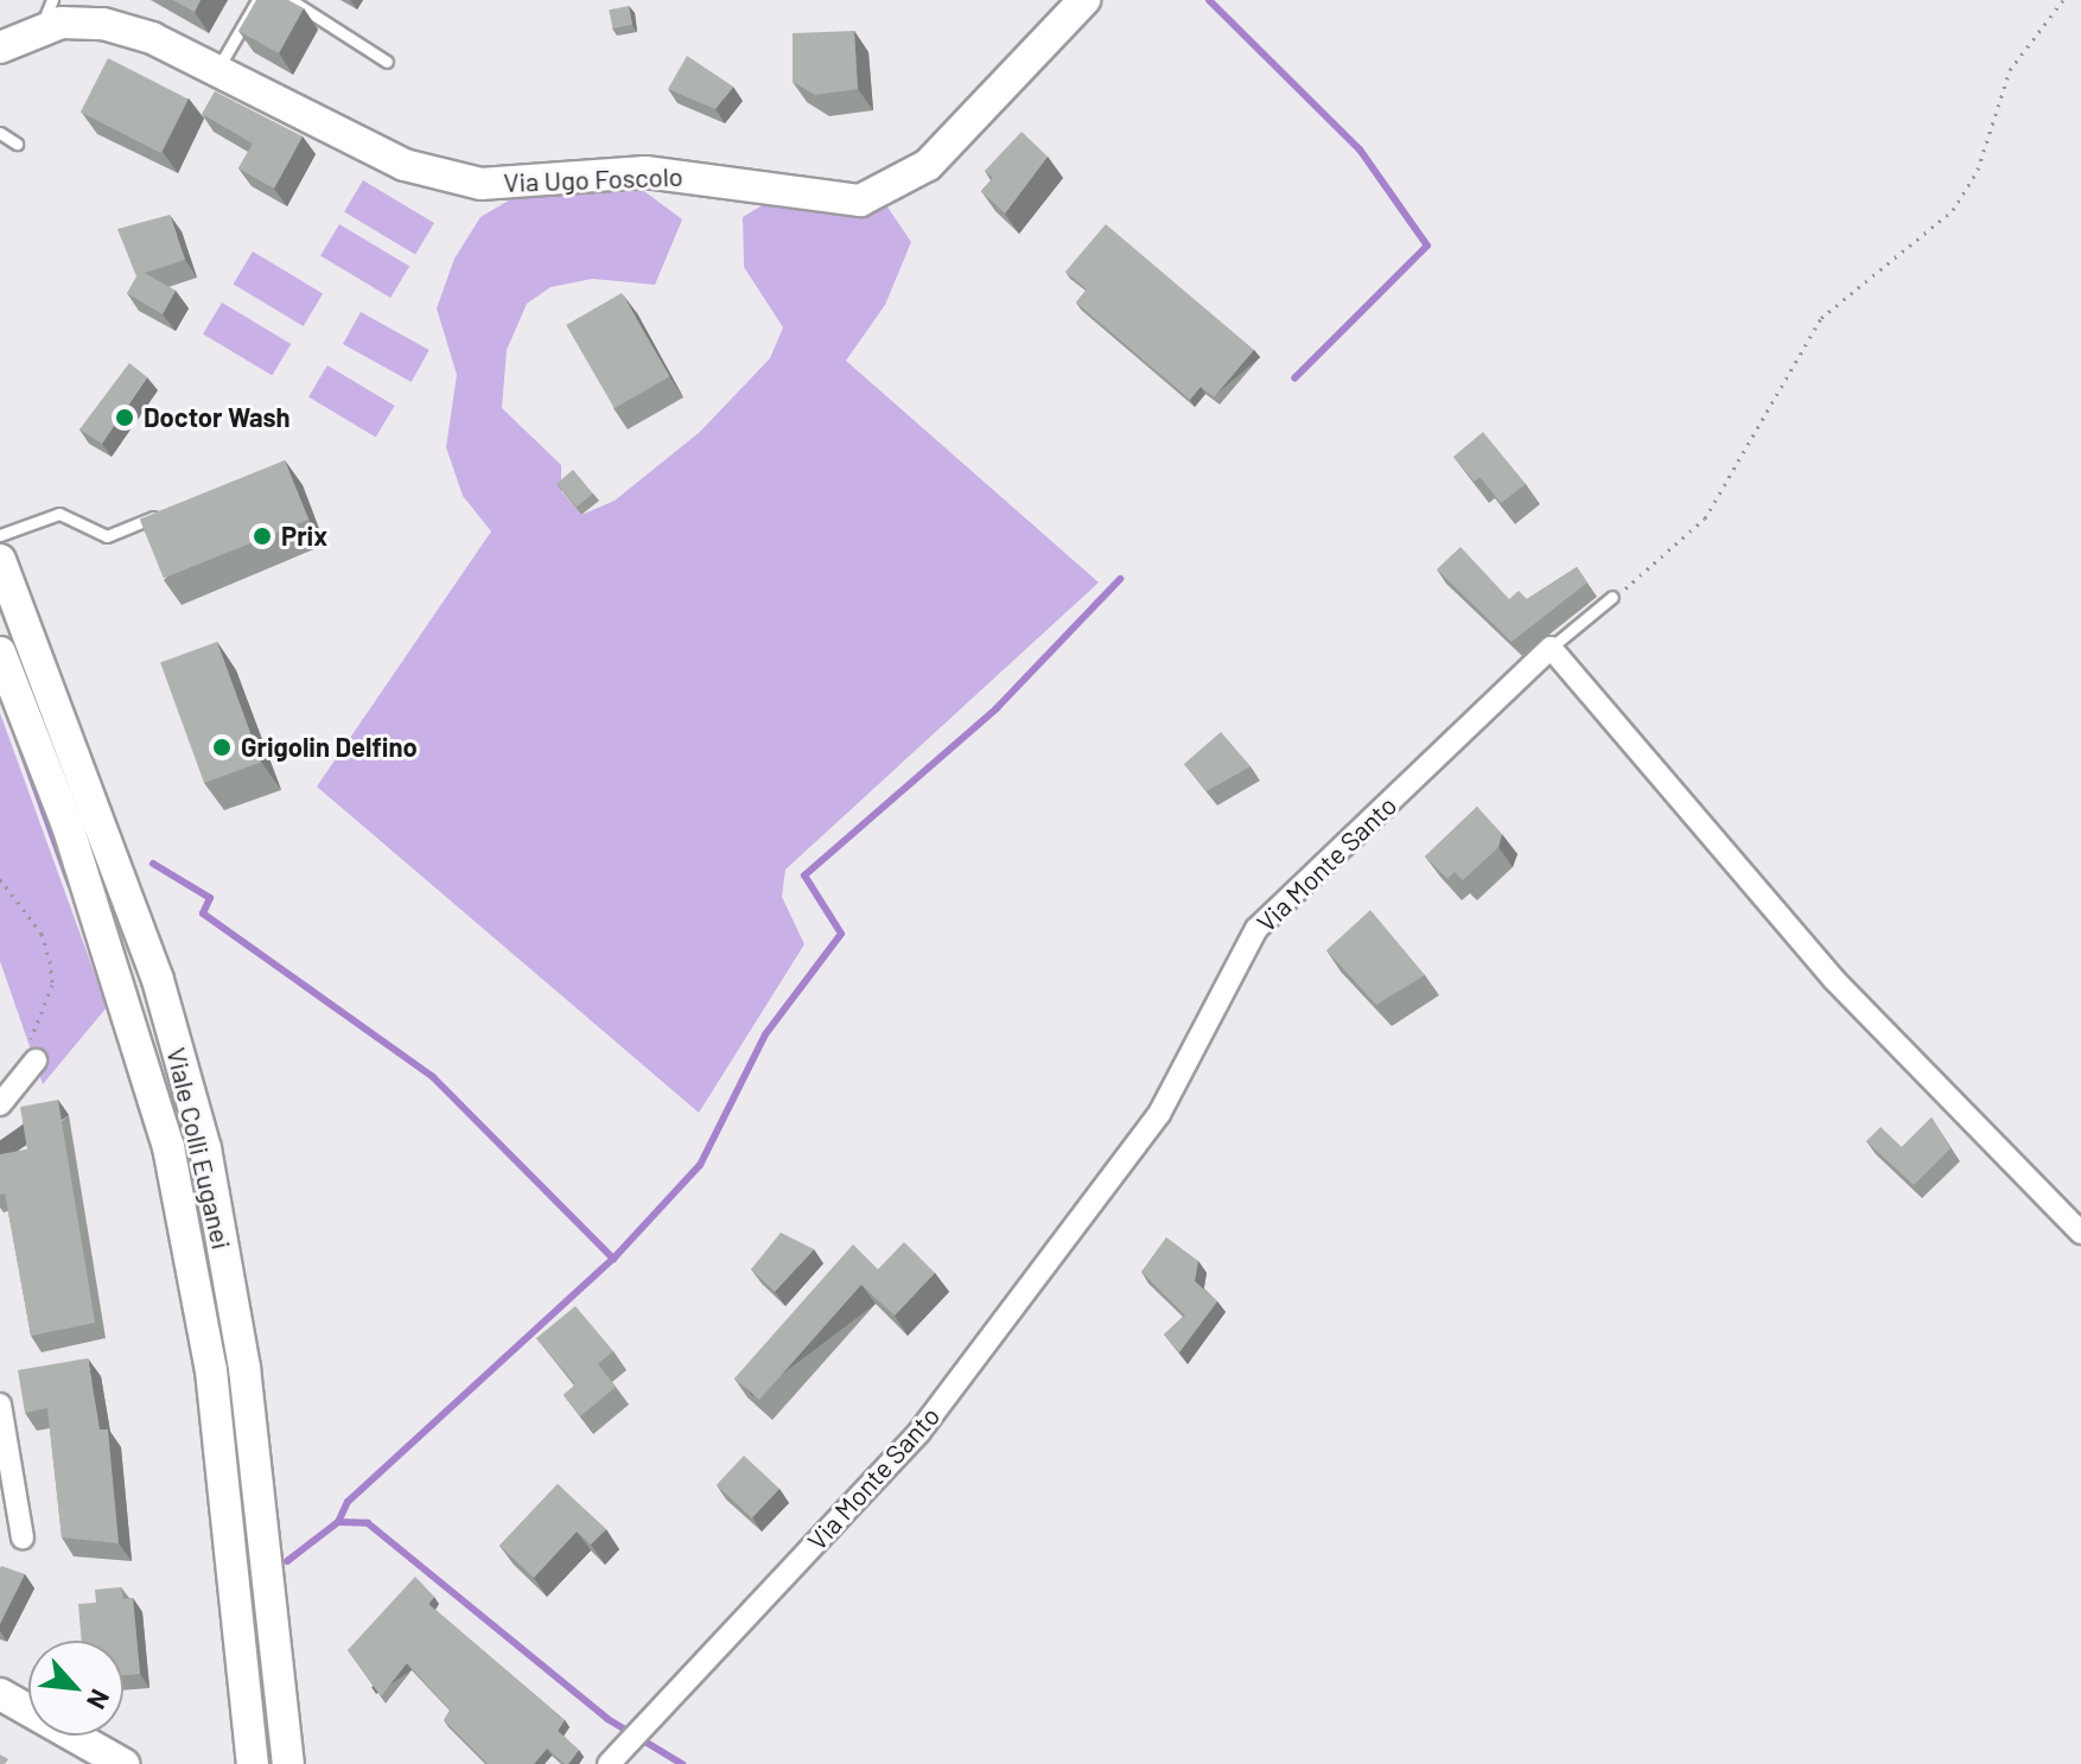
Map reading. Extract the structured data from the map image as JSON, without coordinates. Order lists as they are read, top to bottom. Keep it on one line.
{"streets":{"main road":["Via Ugo Foscolo","Viale Colli Euganei"],"street":["Via Monte Santo"]},"places":["Doctor Wash","Prix","Grigolin Delfino"],"north":"bottom right"}
